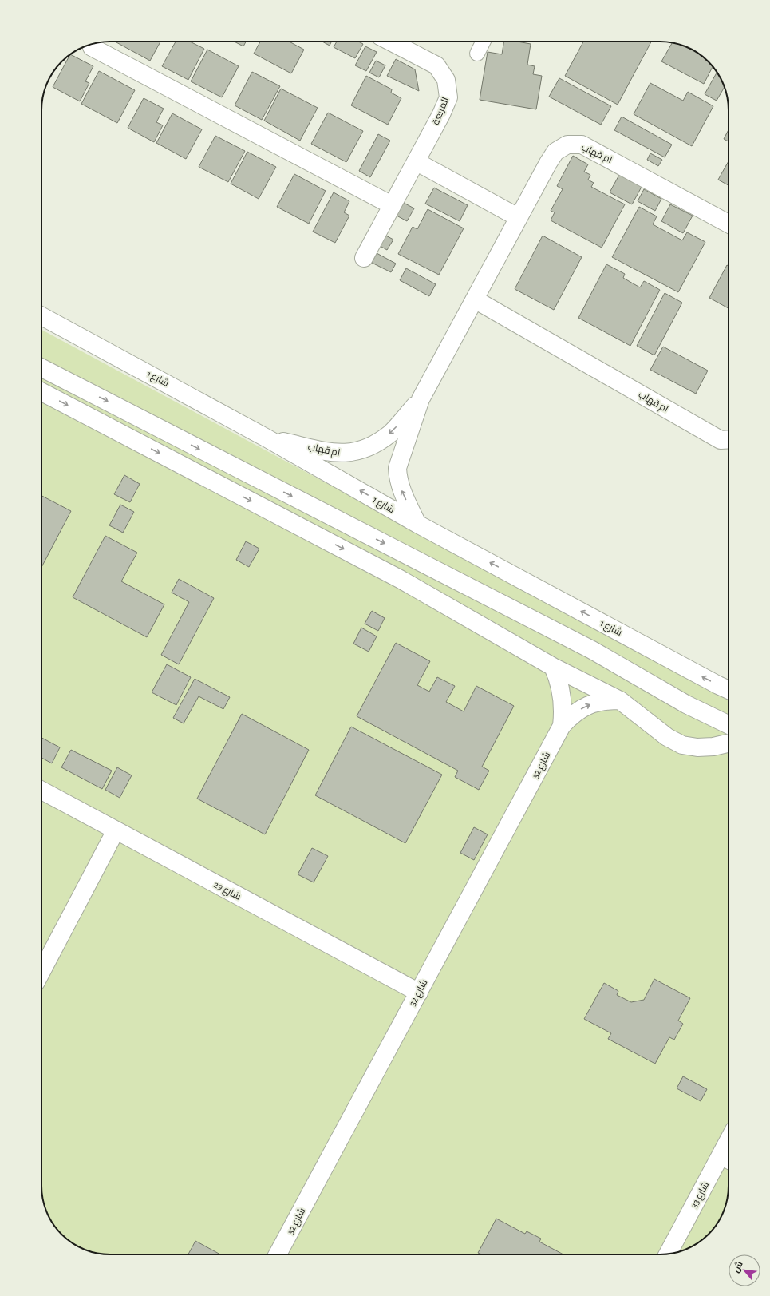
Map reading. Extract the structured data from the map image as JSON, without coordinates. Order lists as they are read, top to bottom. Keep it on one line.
{"streets":{"street":["المربعة","ام قهاب","شارع 1","شارع 32","شارع 29","شارع 33"]},"crossings":[["ام قهاب","شارع 1"],["شارع 32","شارع 29"]],"north":"top left"}
